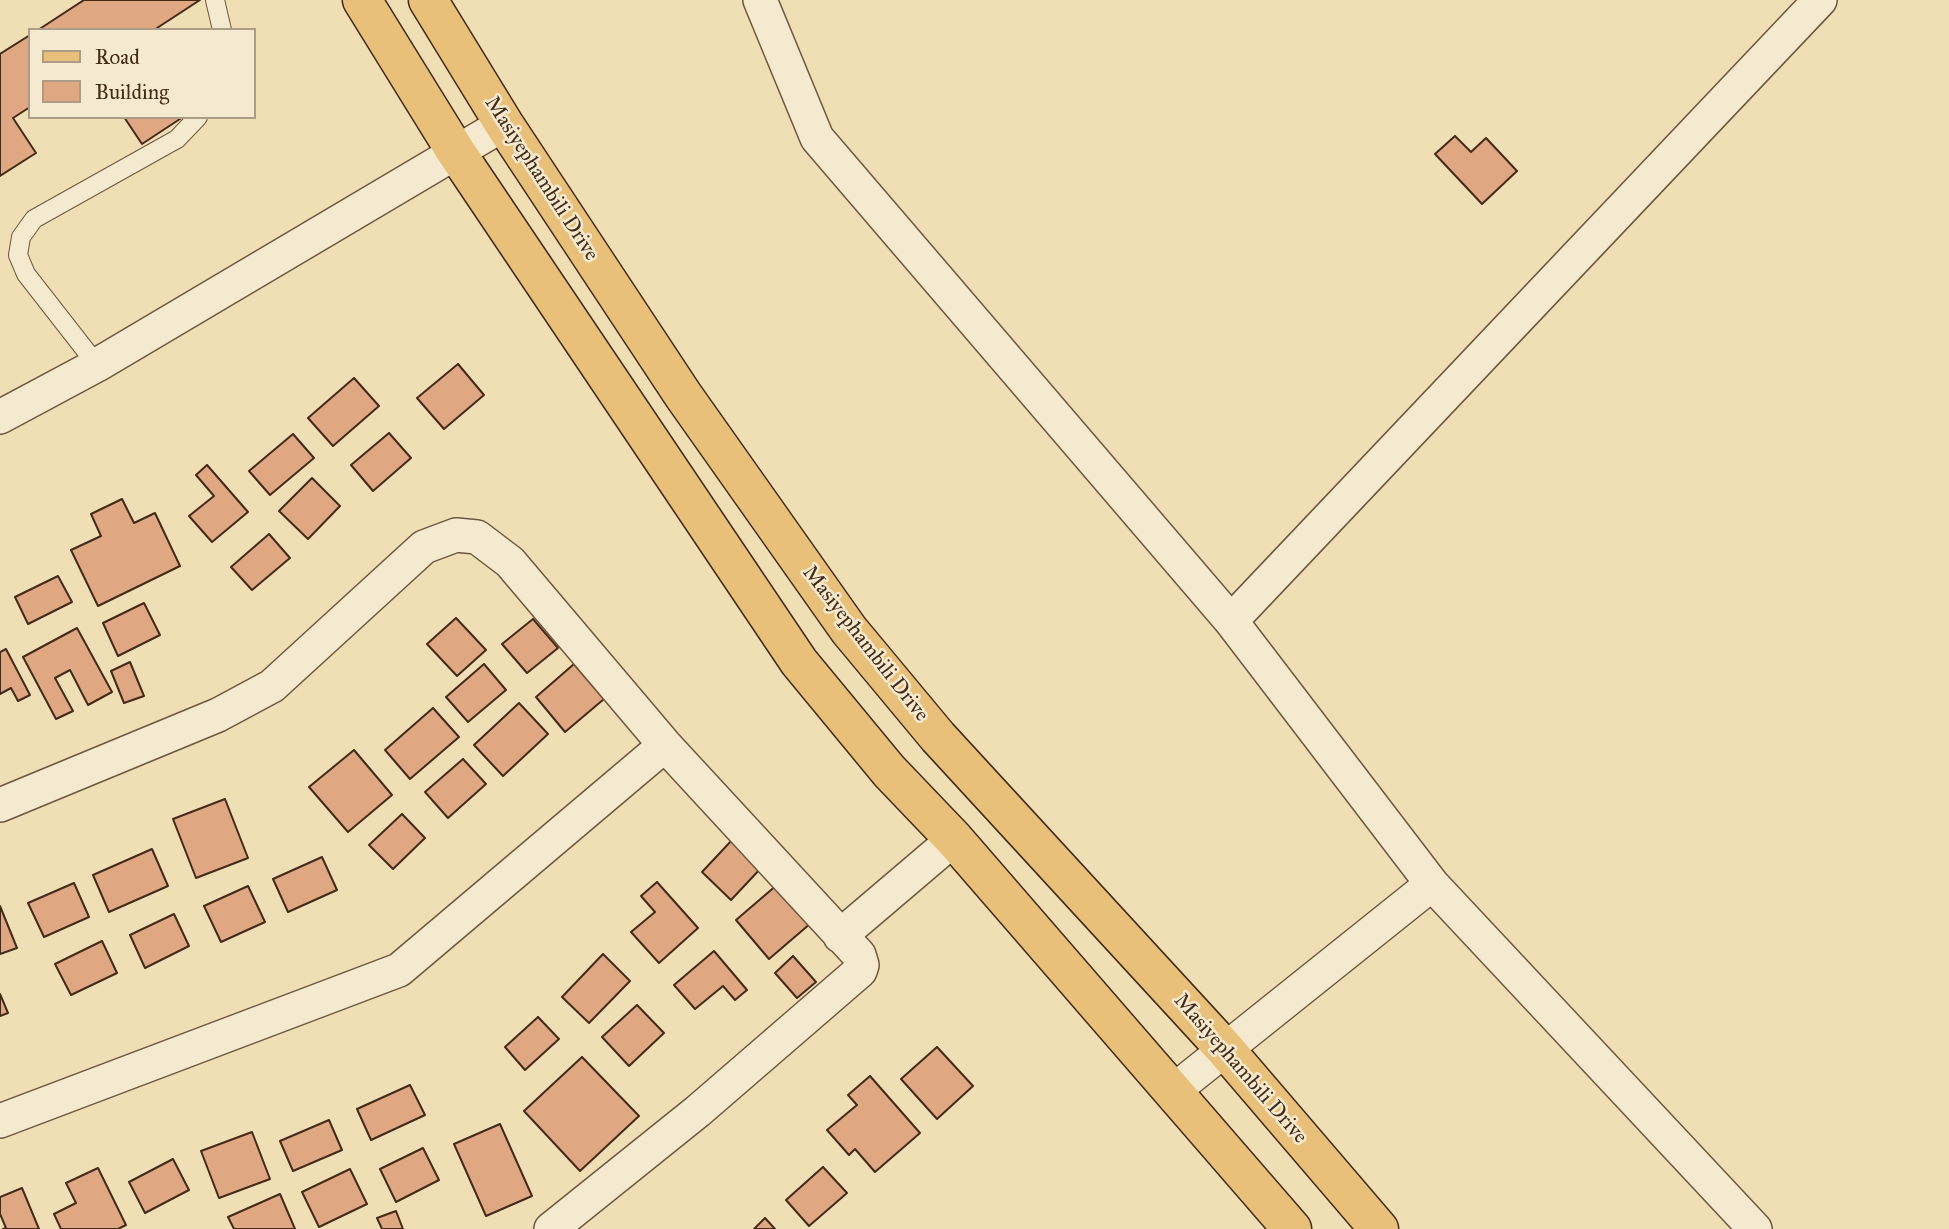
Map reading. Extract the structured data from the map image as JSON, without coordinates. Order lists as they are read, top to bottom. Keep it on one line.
{"streets":{"main road":["Masiyephambili Drive"]},"legend":["Road","Building"]}
